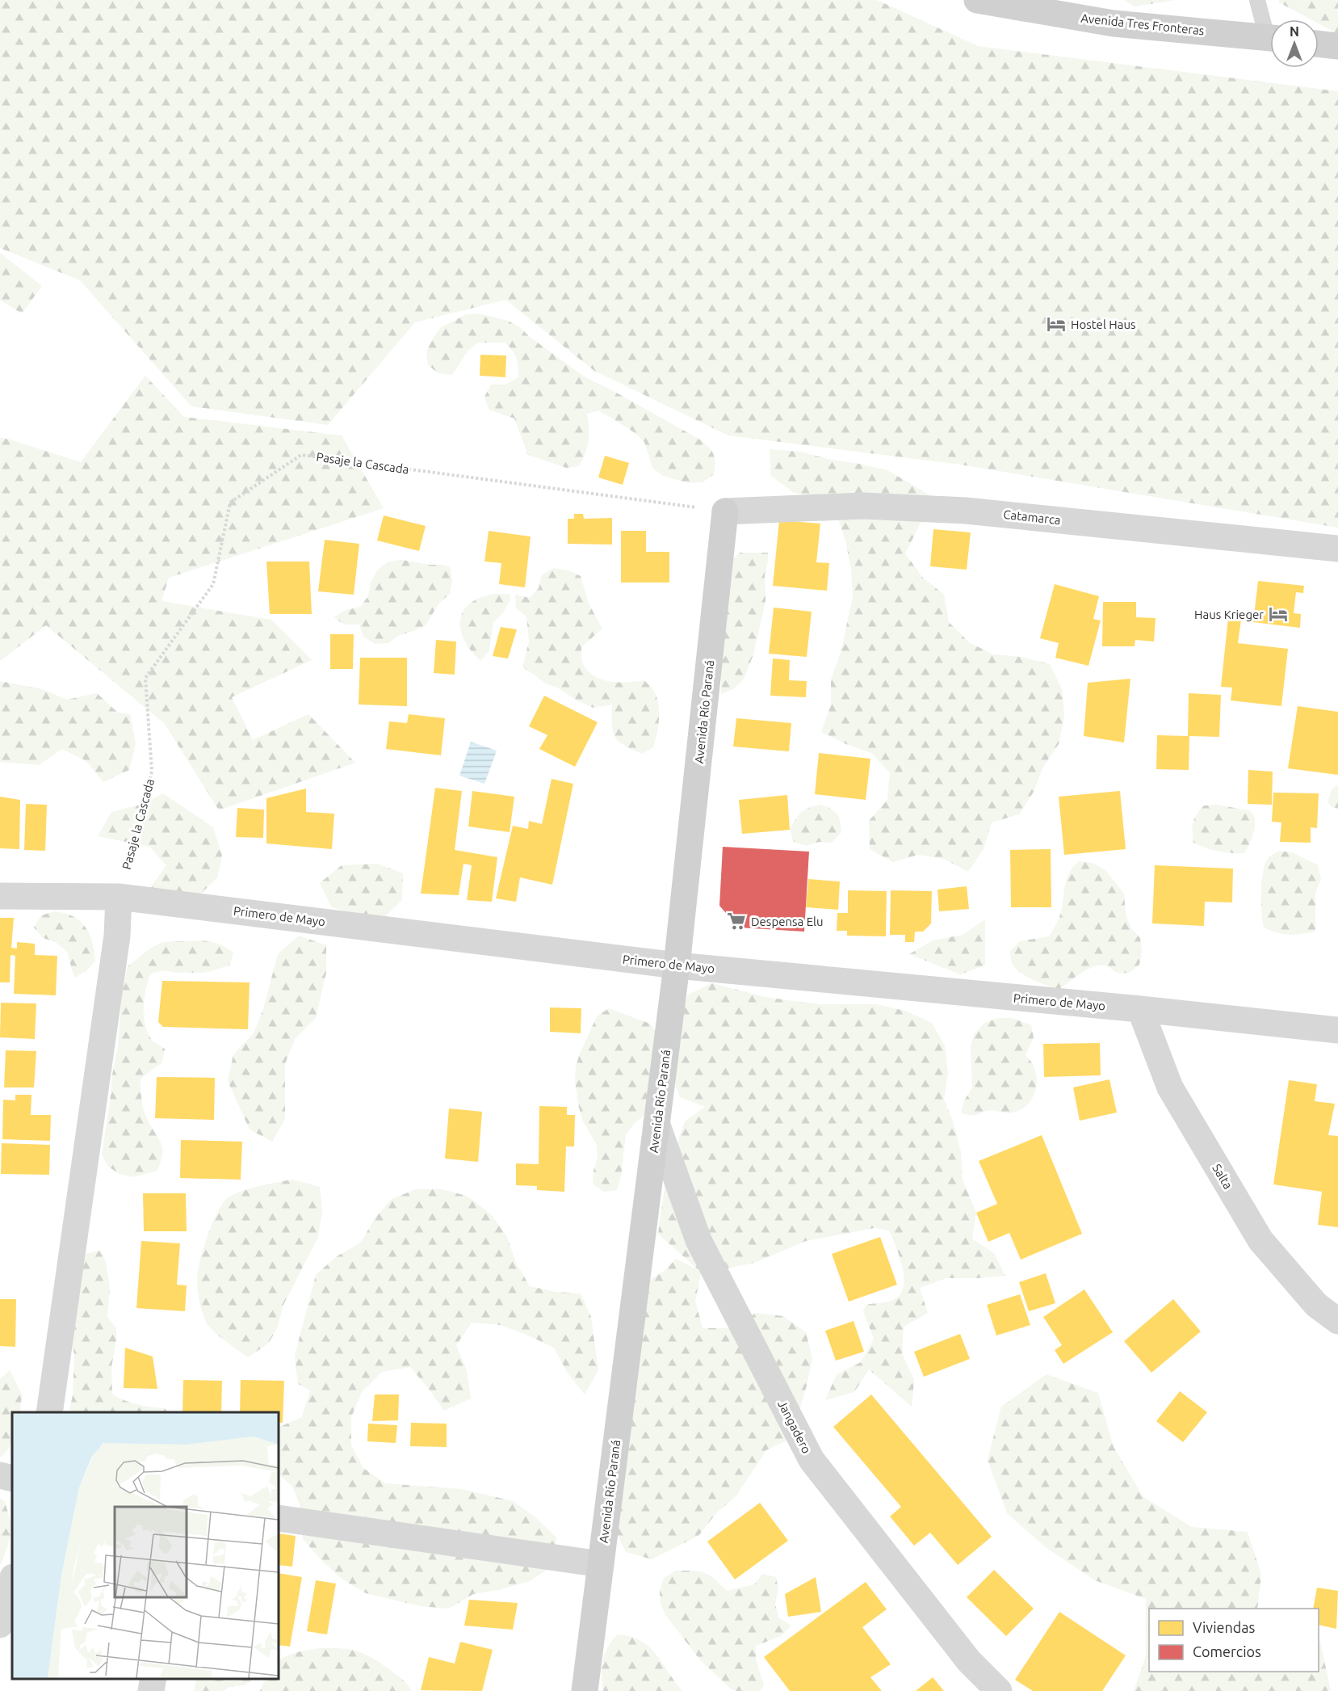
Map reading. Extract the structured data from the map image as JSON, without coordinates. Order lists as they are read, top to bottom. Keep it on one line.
{"streets":{"main road":["Avenida Tres Fronteras","Avenida Río Paraná"],"street":["Catamarca","Primero de Mayo","Salta","Jangadero"],"path":["Pasaje la Cascada"]},"crossings":[["Pasaje la Cascada","Catamarca"],["Pasaje la Cascada","Avenida Río Paraná"],["Pasaje la Cascada","Primero de Mayo"],["Catamarca","Avenida Río Paraná"],["Avenida Río Paraná","Primero de Mayo"],["Avenida Río Paraná","Jangadero"],["Primero de Mayo","Salta"]],"places":{"hotel":["Hostel Haus","Haus Krieger"],"supermarket":["Despensa Elu"]},"legend":["Viviendas","Comercios"],"north":"top"}
